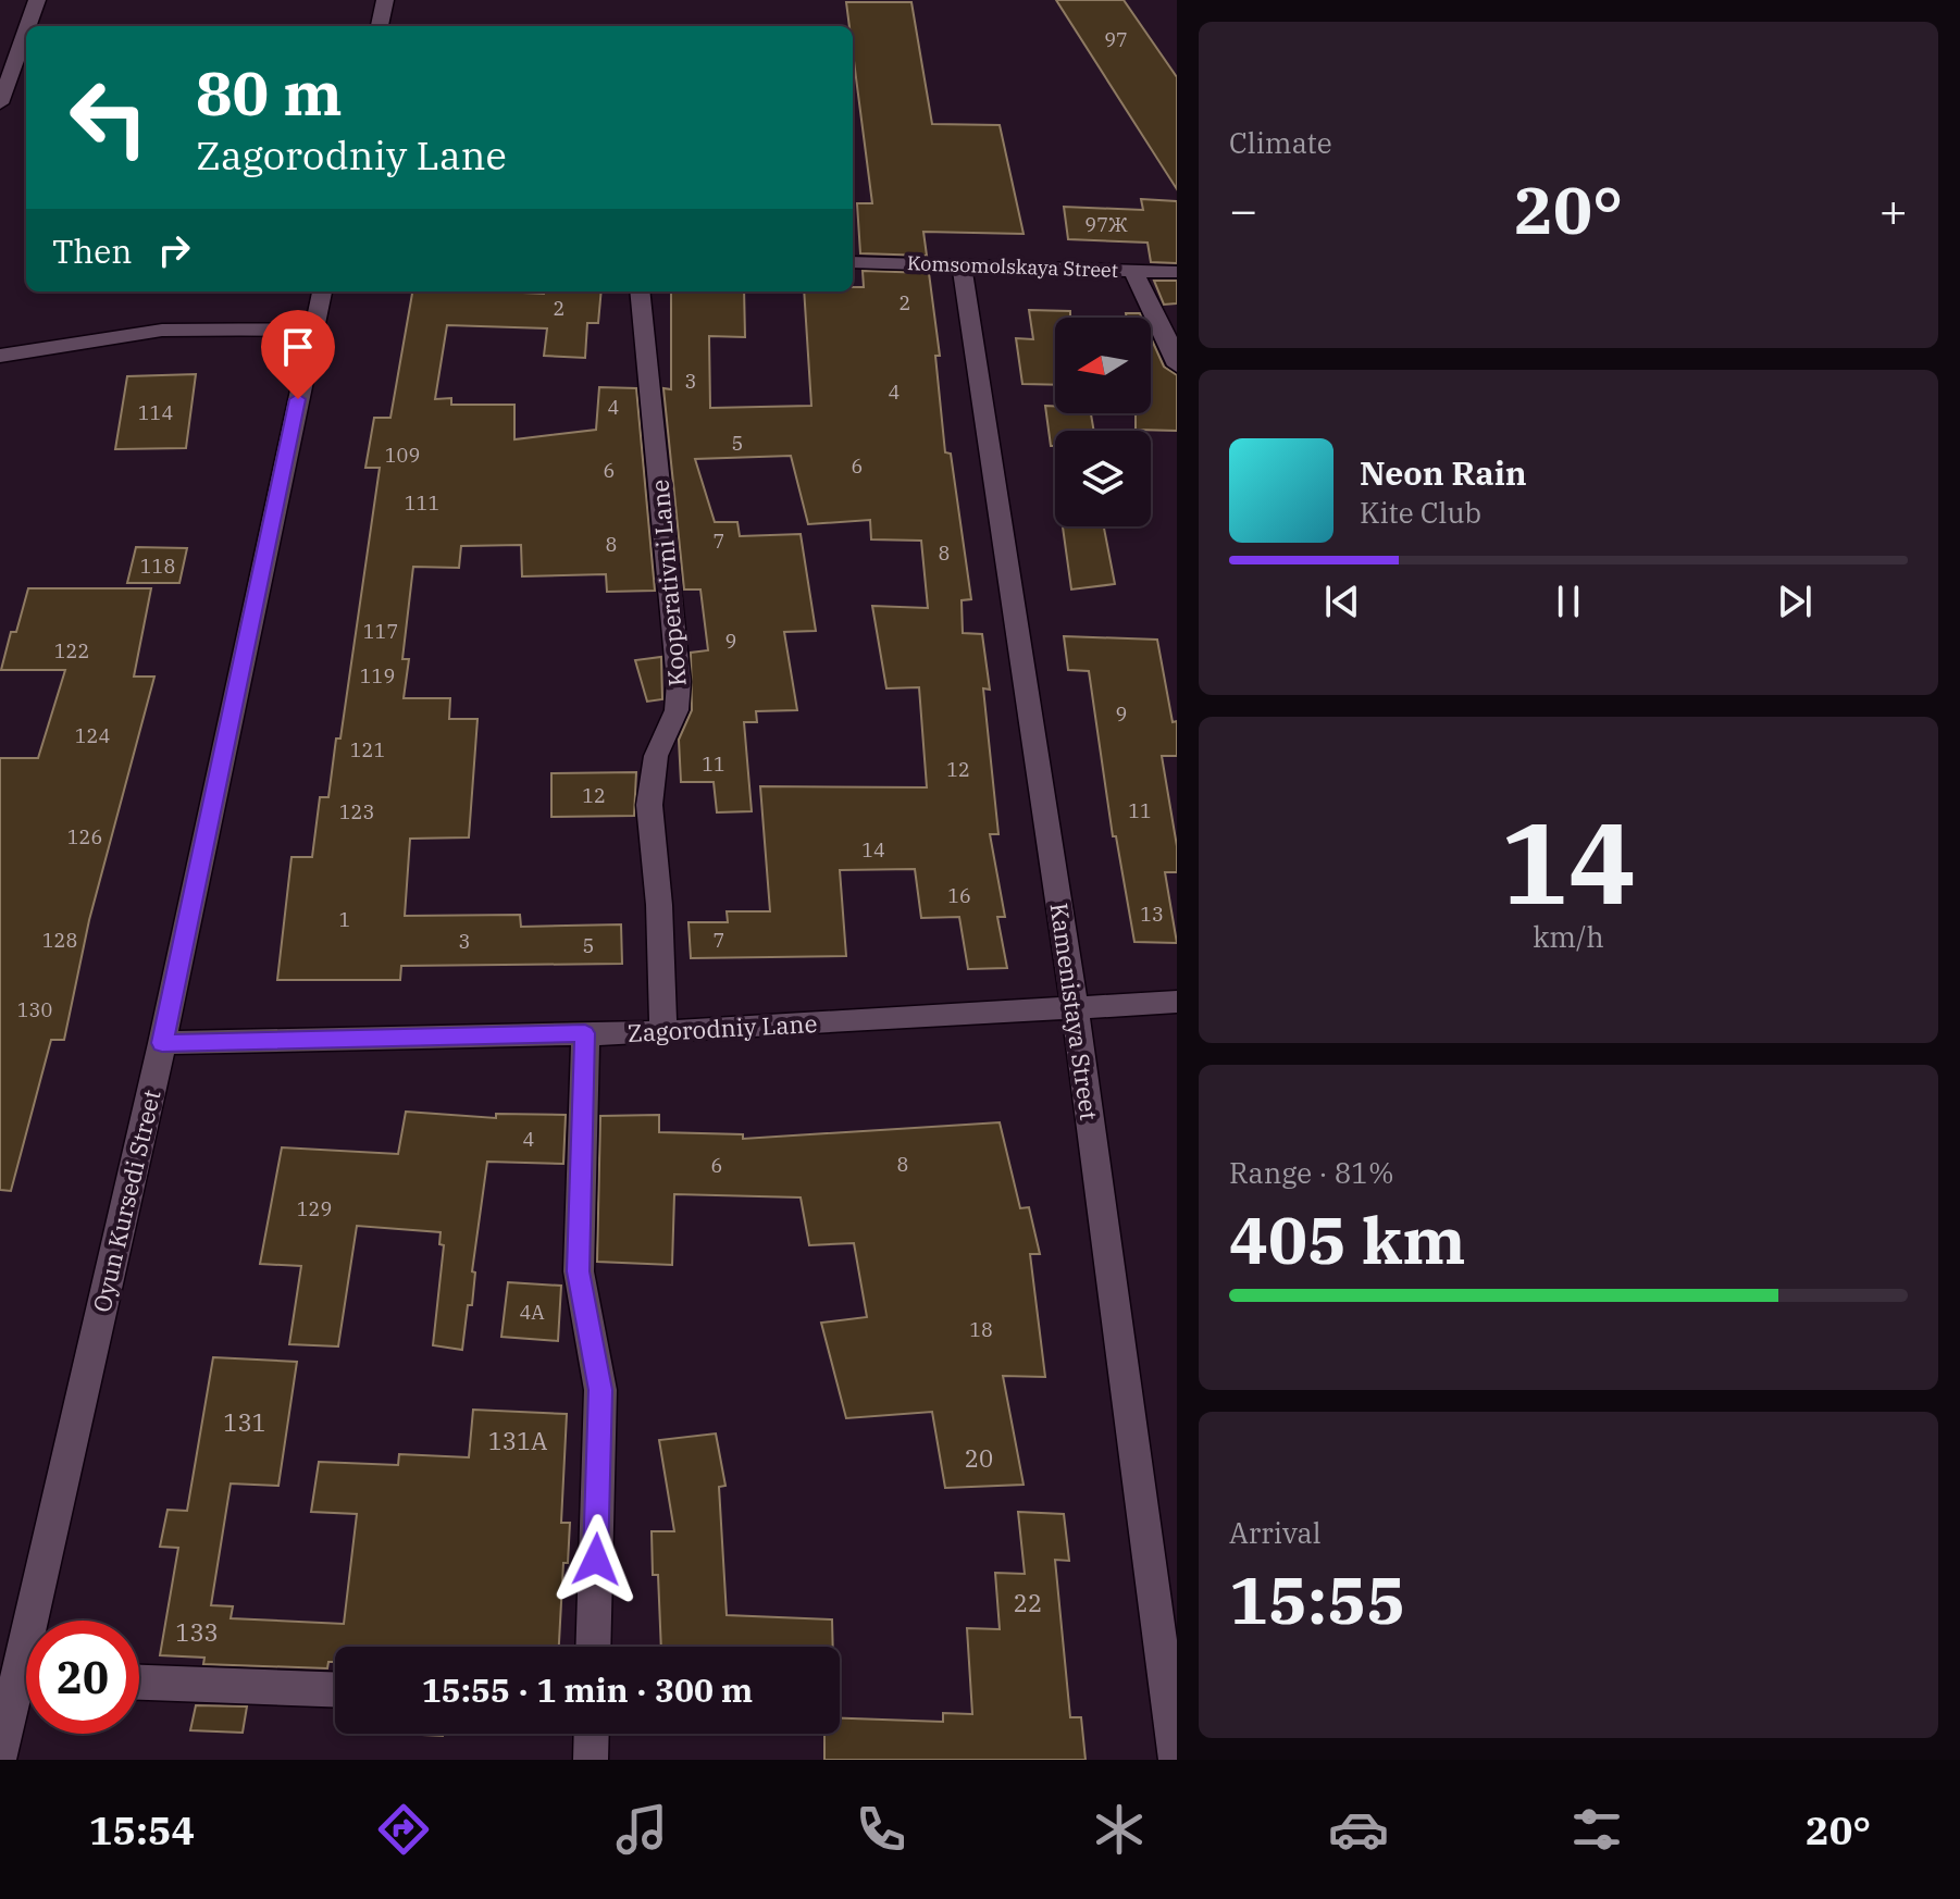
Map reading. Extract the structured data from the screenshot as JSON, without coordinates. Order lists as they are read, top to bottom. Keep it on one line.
{"streets":{"street":["Komsomolskaya Street","Kooperativni Lane","Kamenistaya Street","Zagorodniy Lane","Oyun Kursedi Street"]},"crossings":[["Komsomolskaya Street","Kamenistaya Street"],["Kooperativni Lane","Zagorodniy Lane"],["Kamenistaya Street","Zagorodniy Lane"],["Zagorodniy Lane","Oyun Kursedi Street"]],"house_numbers":["97","97Ж","2","2","3","4","4","114","5","109","6","6","111","7","8","8","118","117","9","122","119","9","124","121","11","12","12","11","123","126","14","16","13","1","128","7","3","5","130","4","8","6","129","4А","18","131","131А","20","22","133"],"north":"left","page":{"tile":["Climate",["14","km/h"],["Range · 81%","405 km"],["Arrival","15:55"]],"turn":["80 m","Zagorodniy Lane"],"heat":["−","20°","+"],"then":"Then","song":["Neon Rain","Kite Club"],"limit":"20","trip":"15:55 · 1 min · 300 m","tabs":["15:54","20°"]}}
